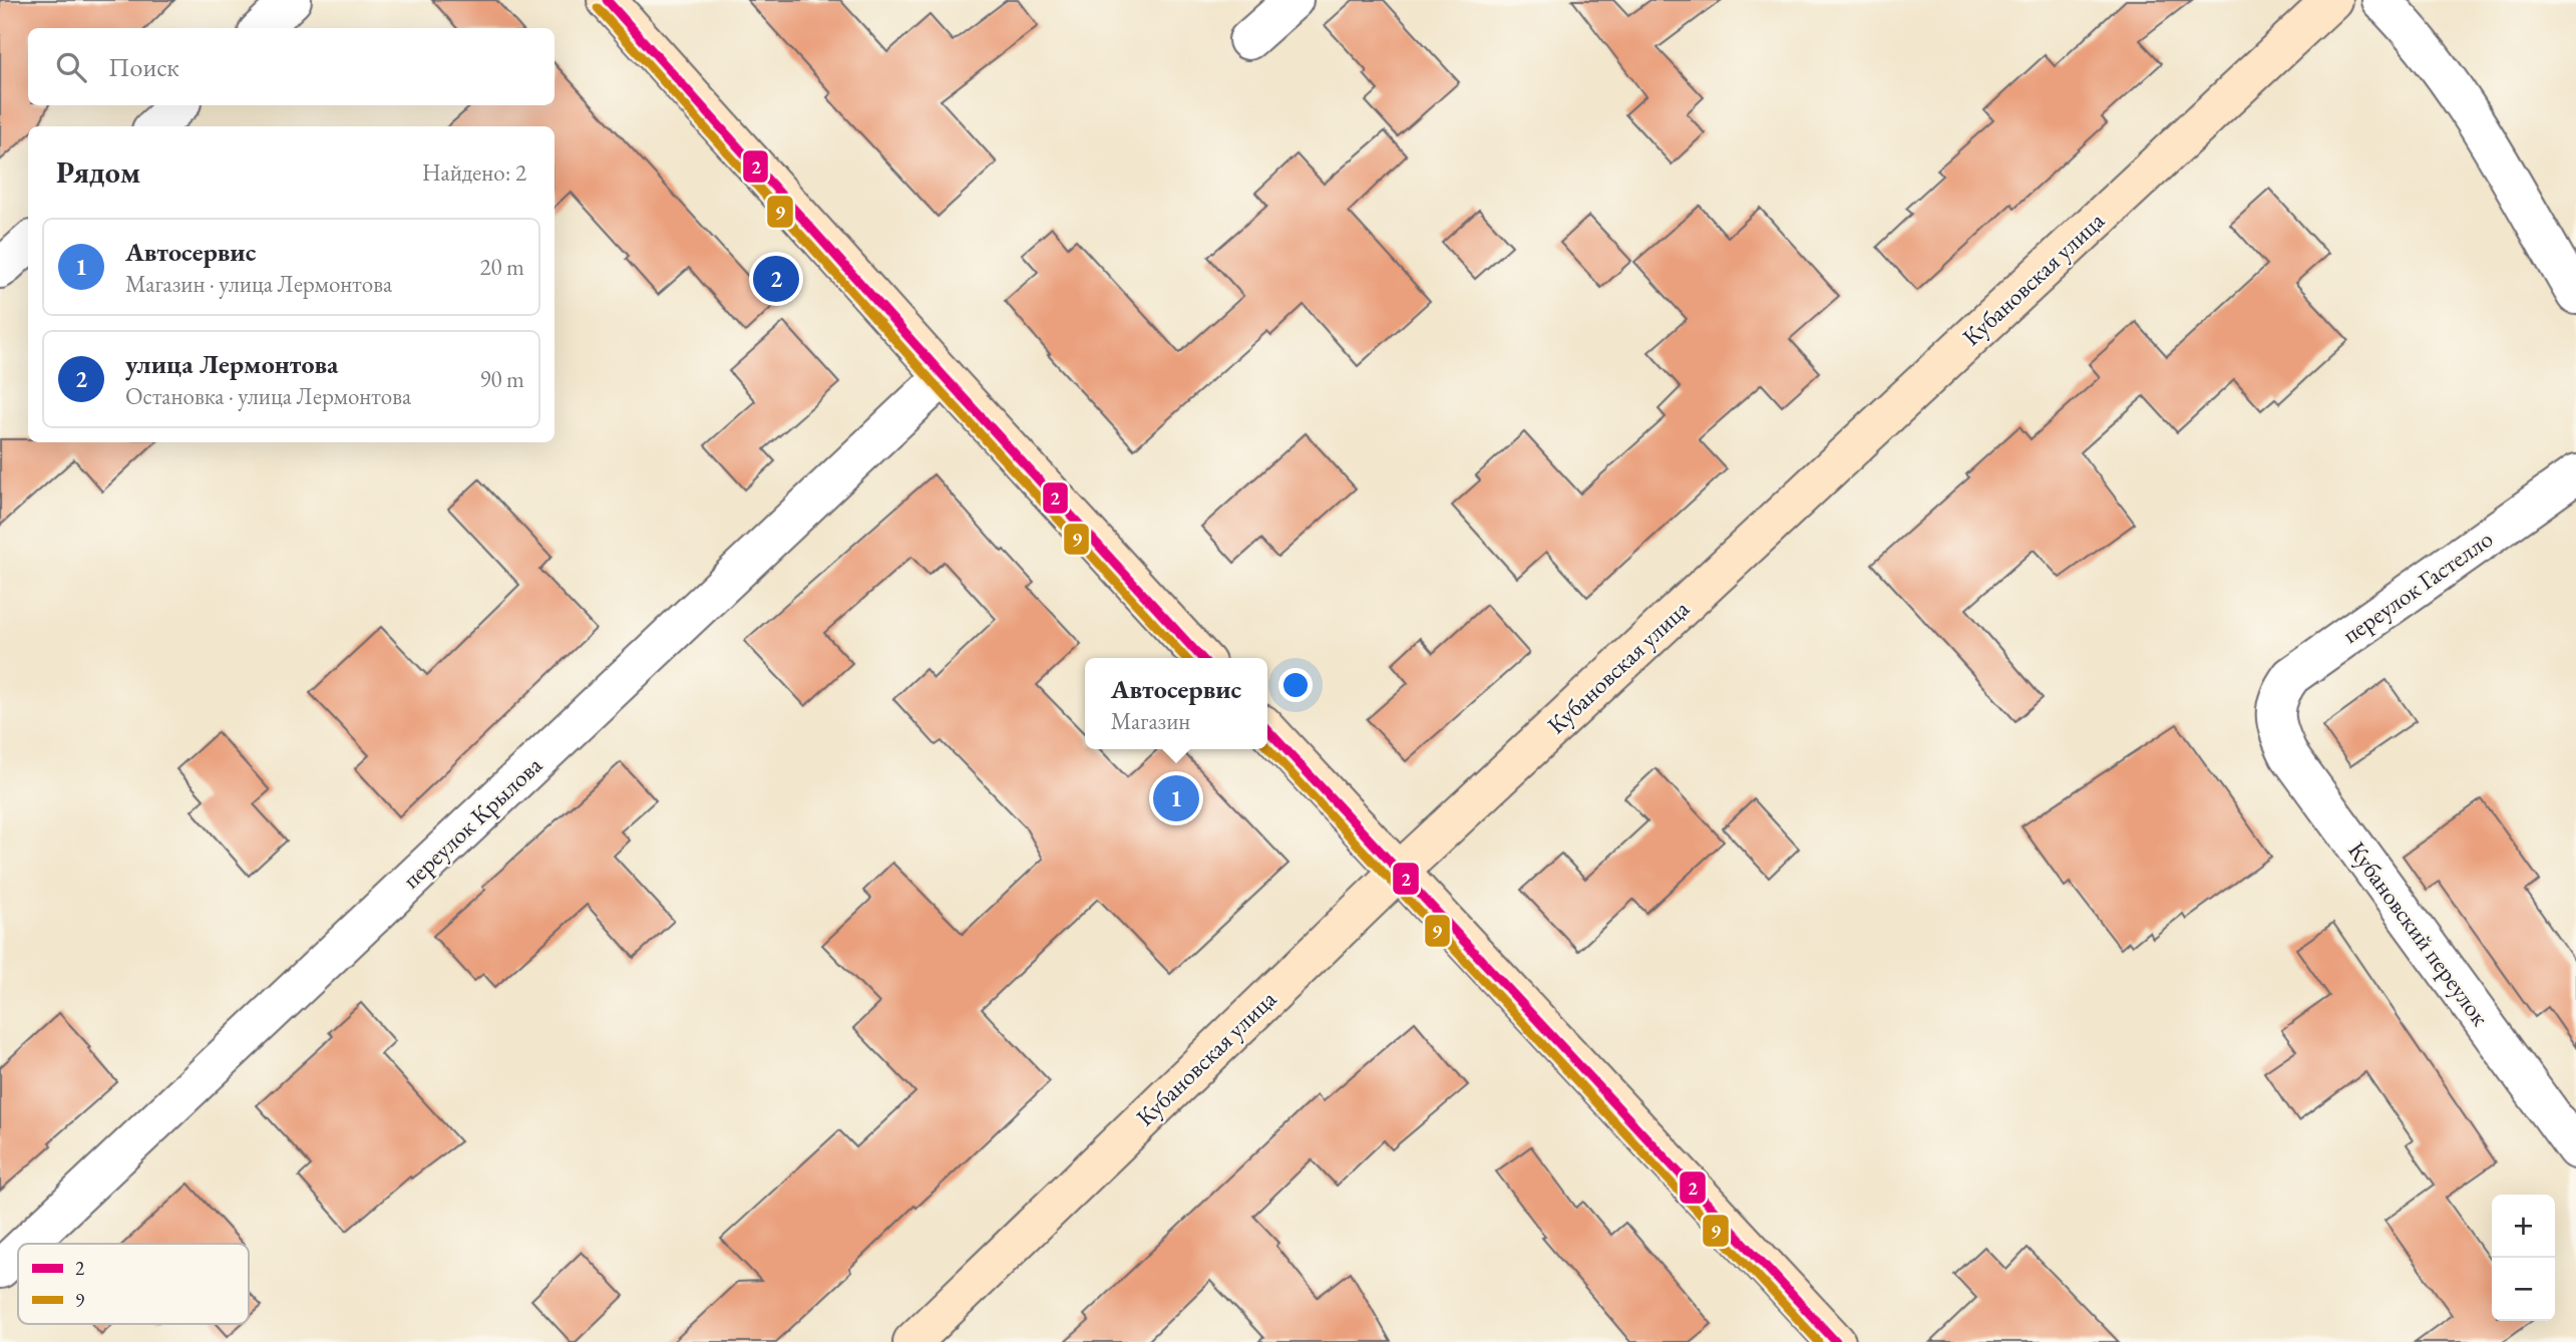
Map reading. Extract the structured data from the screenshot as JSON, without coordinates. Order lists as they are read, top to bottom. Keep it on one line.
{"streets":{"street":["Кубановская улица","переулок Гастелло","переулок Крылова","Кубановский переулок"]},"crossings":[["переулок Гастелло","Кубановский переулок"]],"lines":["transit line 2","transit line 9"],"legend":["2","9"],"page":{"search":"Поиск","heading":["Рядом","Найдено: 2"],"list":[{"mark":"1","name":"Автосервис","note":"Магазин · улица Лермонтова","value":"20 m"},{"mark":"2","name":"улица Лермонтова","note":"Остановка · улица Лермонтова","value":"90 m"}],"pins":["2","1"],"popup":["Автосервис","Магазин"],"map_buttons":["+","−"]}}
